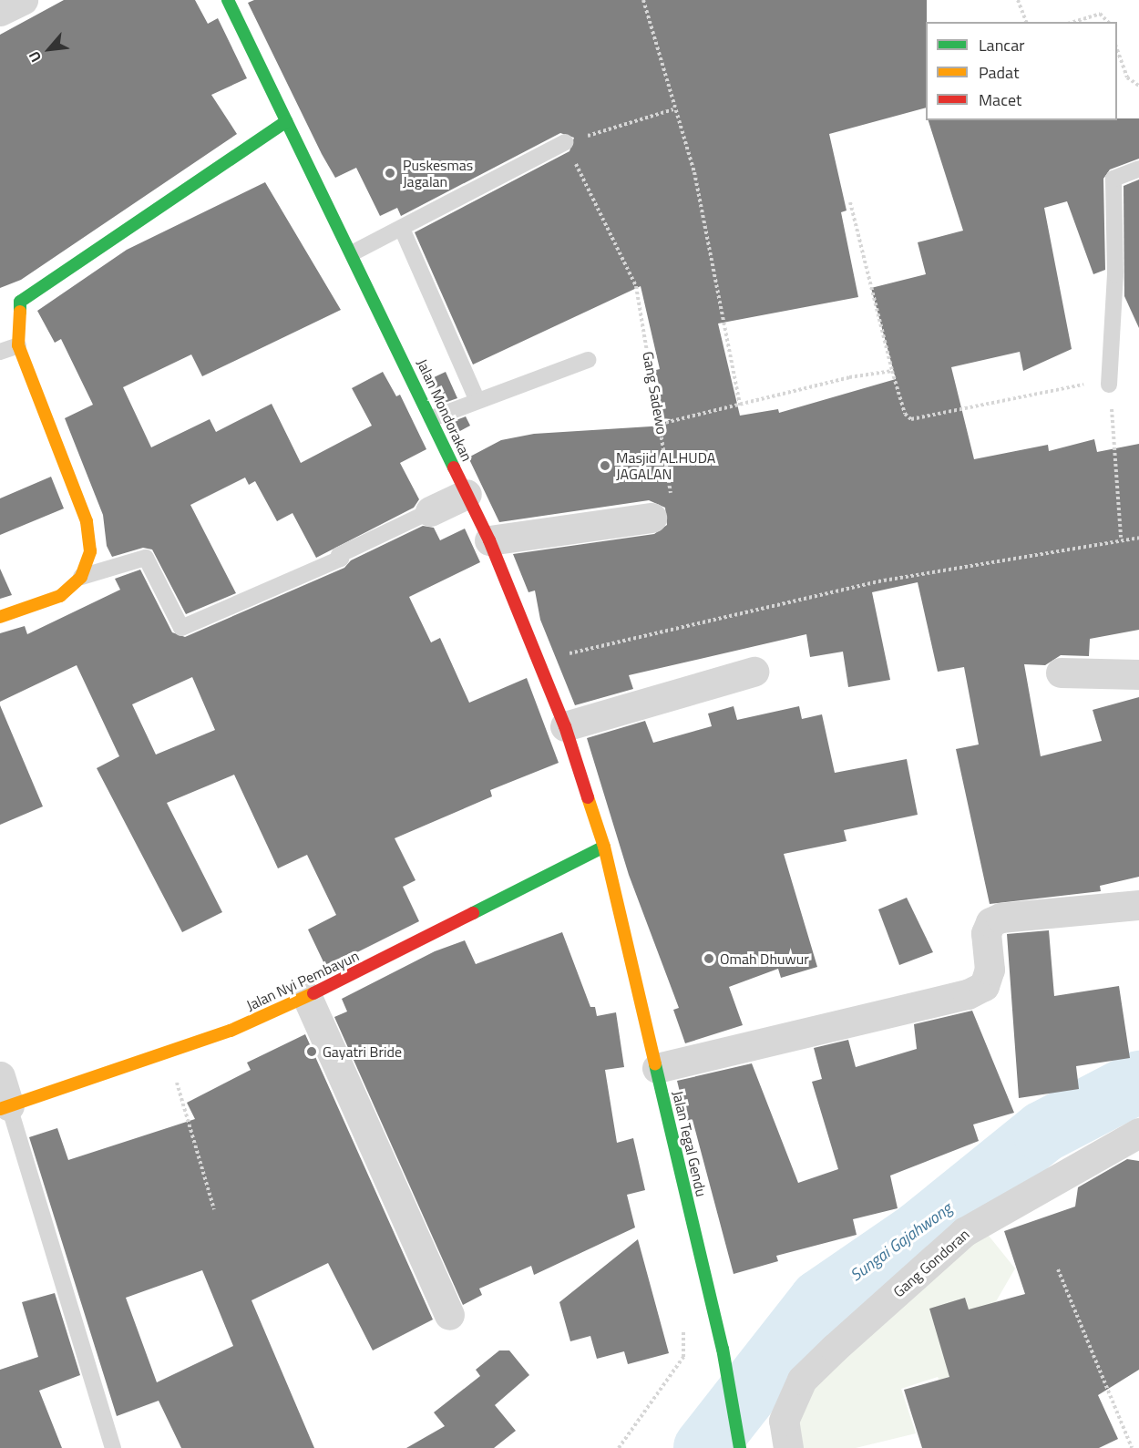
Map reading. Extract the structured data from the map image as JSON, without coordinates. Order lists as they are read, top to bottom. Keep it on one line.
{"streets":{"street":["Jalan Mondorakan","Jalan Nyi Pembayun","Jalan Tegal Gendu","Gang Gondoran"],"path":["Gang Sadewo"]},"crossings":[["Jalan Mondorakan","Jalan Nyi Pembayun"],["Jalan Mondorakan","Jalan Tegal Gendu"],["Jalan Nyi Pembayun","Jalan Tegal Gendu"]],"water":["Sungai Gajahwong"],"places":["Puskesmas Jagalan","Masjid AL.HUDA JAGALAN","Omah Dhuwur","Gayatri Bride"],"legend":["Lancar","Padat","Macet"],"north":"bottom left"}
